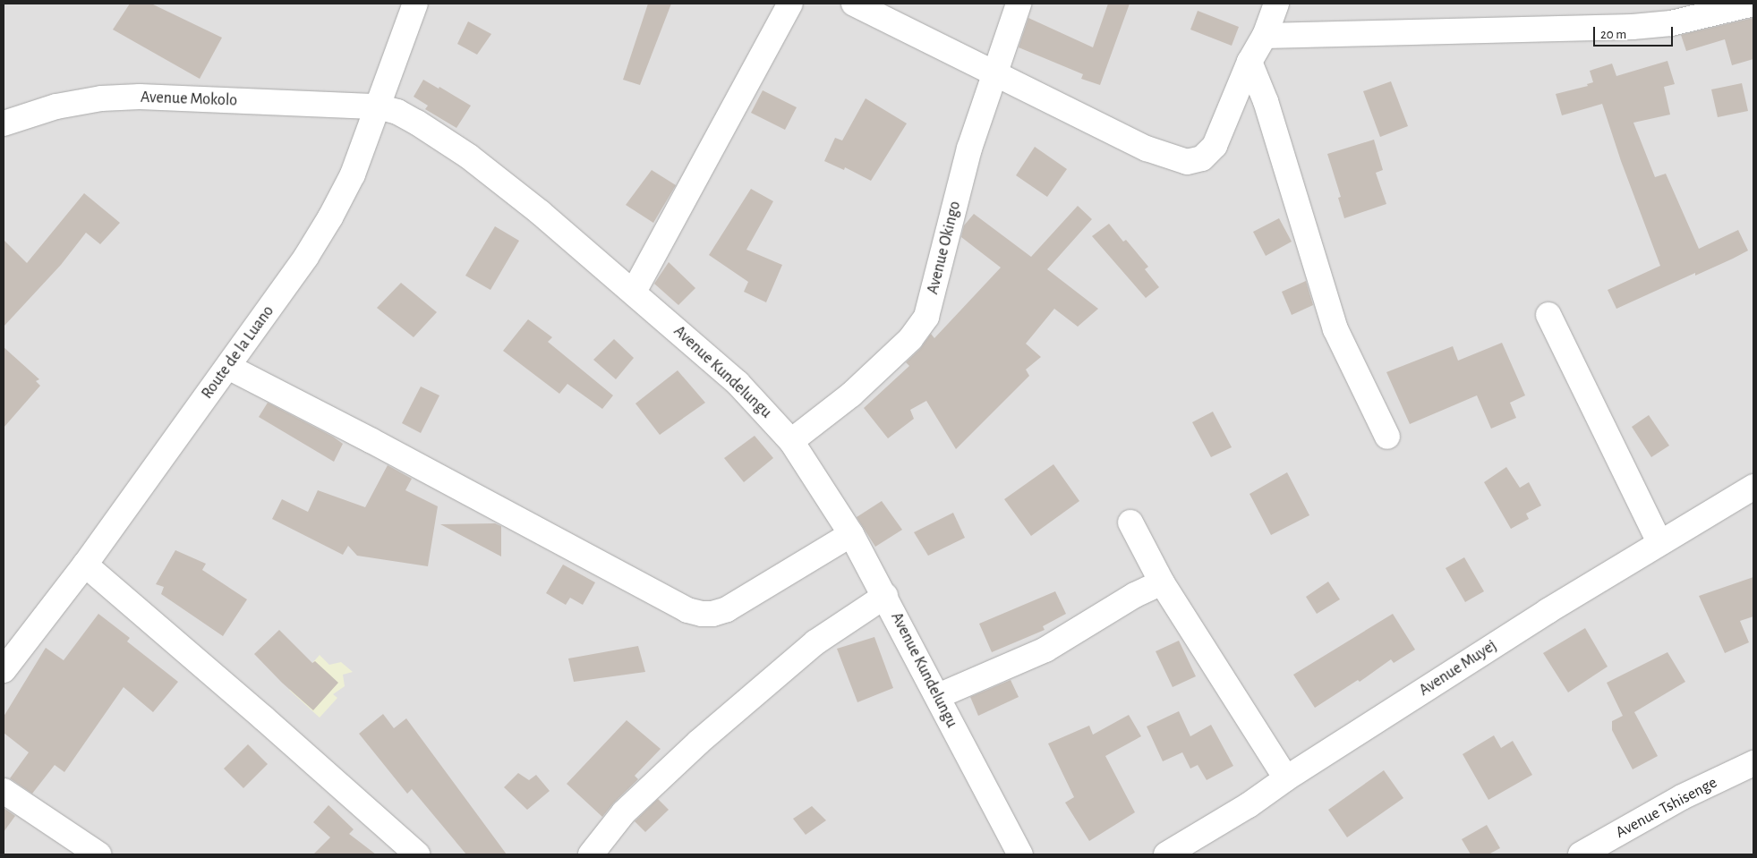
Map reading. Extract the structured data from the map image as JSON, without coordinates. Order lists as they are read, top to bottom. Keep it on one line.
{"streets":{"street":["Avenue Mokolo","Avenue Okingo","Route de la Luano","Avenue Kundelungu","Avenue Muyej","Avenue Tshisenge"]},"crossings":[["Avenue Mokolo","Route de la Luano"],["Avenue Mokolo","Avenue Kundelungu"],["Avenue Okingo","Avenue Kundelungu"],["Route de la Luano","Avenue Kundelungu"]],"scale_bar":"20 m"}
